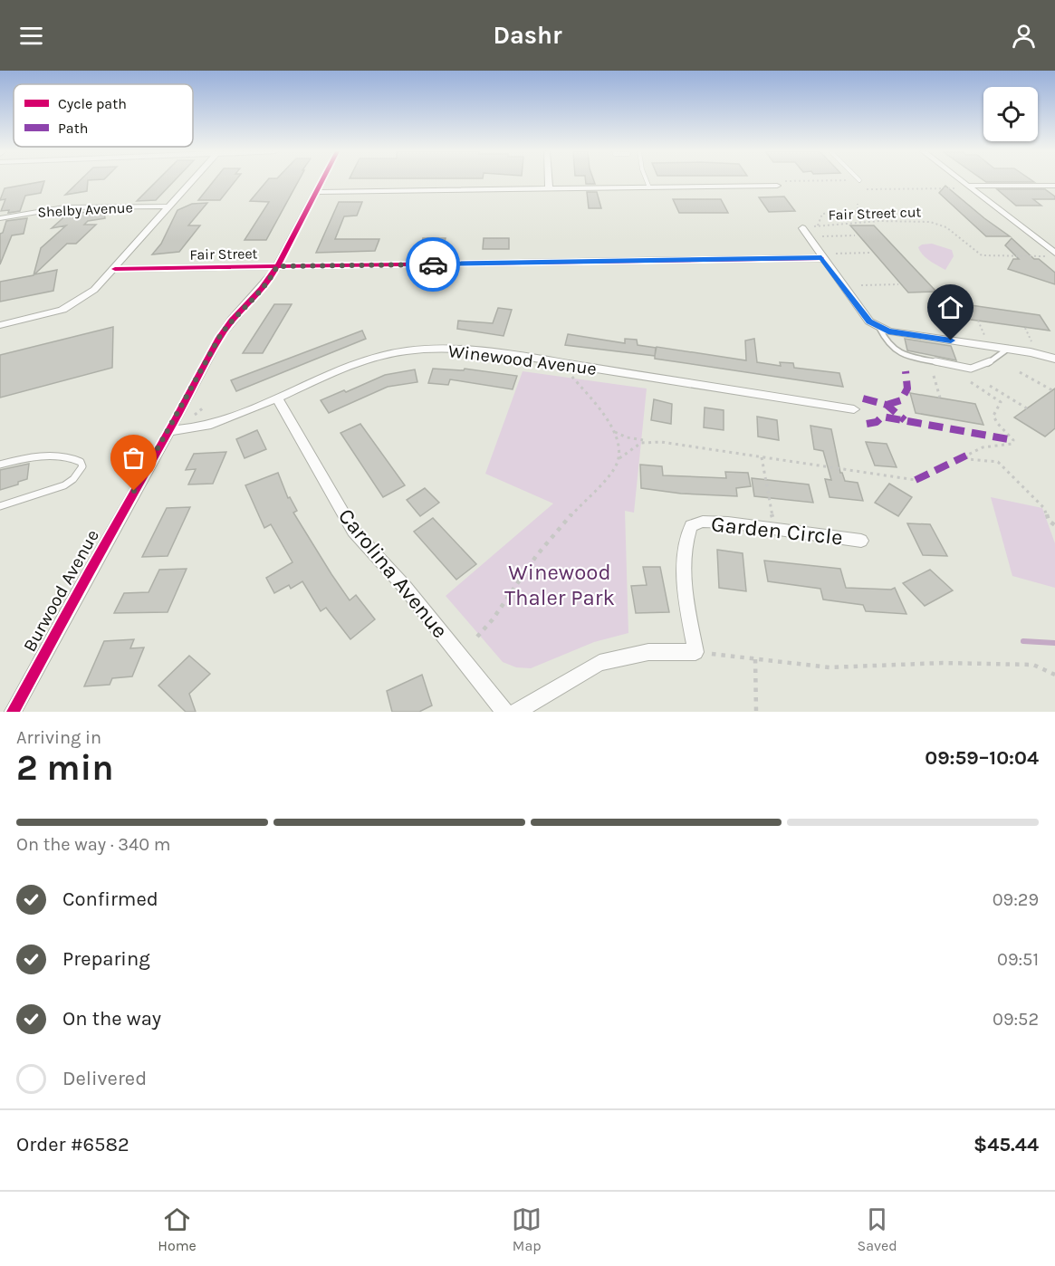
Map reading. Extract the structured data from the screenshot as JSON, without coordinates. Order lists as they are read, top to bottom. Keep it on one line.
{"streets":{"street":["Shelby Avenue","Fair Street","Winewood Avenue","Garden Circle","Carolina Avenue","Burwood Avenue"],"path":["Fair Street cut"]},"crossings":[["Fair Street","Burwood Avenue"],["Winewood Avenue","Carolina Avenue"],["Winewood Avenue","Burwood Avenue"]],"parks":["Winewood Thaler Park"],"legend":["Cycle path","Path"],"page":{"header":"Dashr","heading":["2 min","Arriving in","09:59–10:04"],"panel":["Order #6582","$45.44"],"bar":"On the way · 340 m","list":[["Confirmed","09:29"],["Preparing","09:51"],["On the way","09:52"],"Delivered"],"tabs":["Home","Map","Saved"]}}
